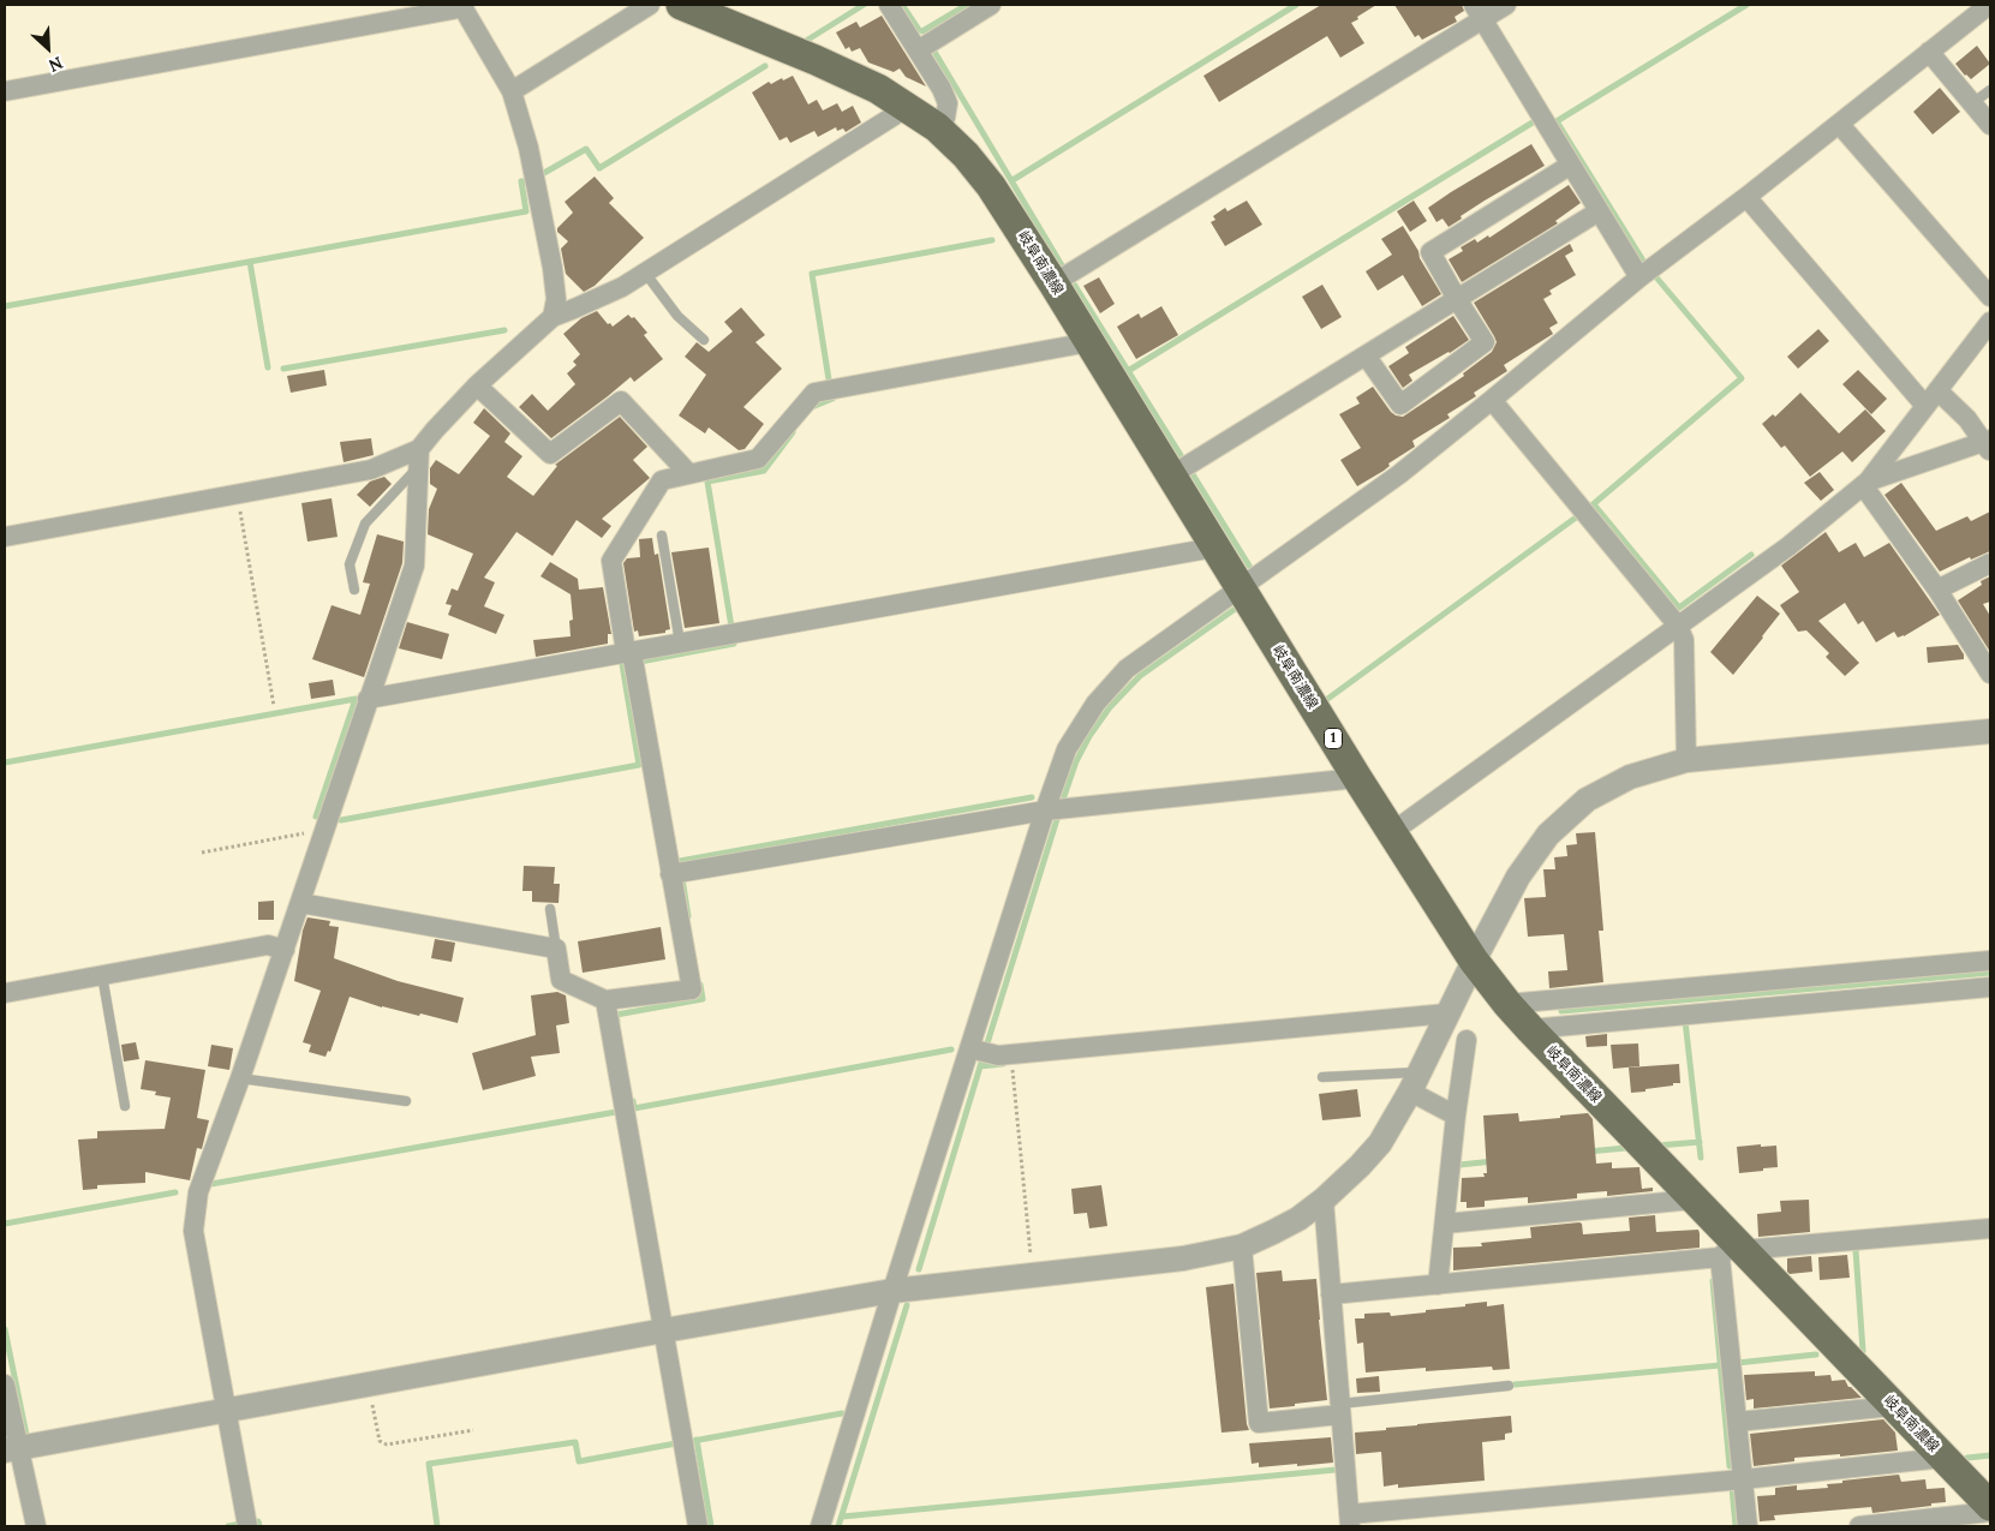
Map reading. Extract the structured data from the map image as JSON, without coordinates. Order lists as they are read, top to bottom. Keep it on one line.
{"streets":{"main road":["岐阜南濃線","1"]},"north":"bottom right"}
